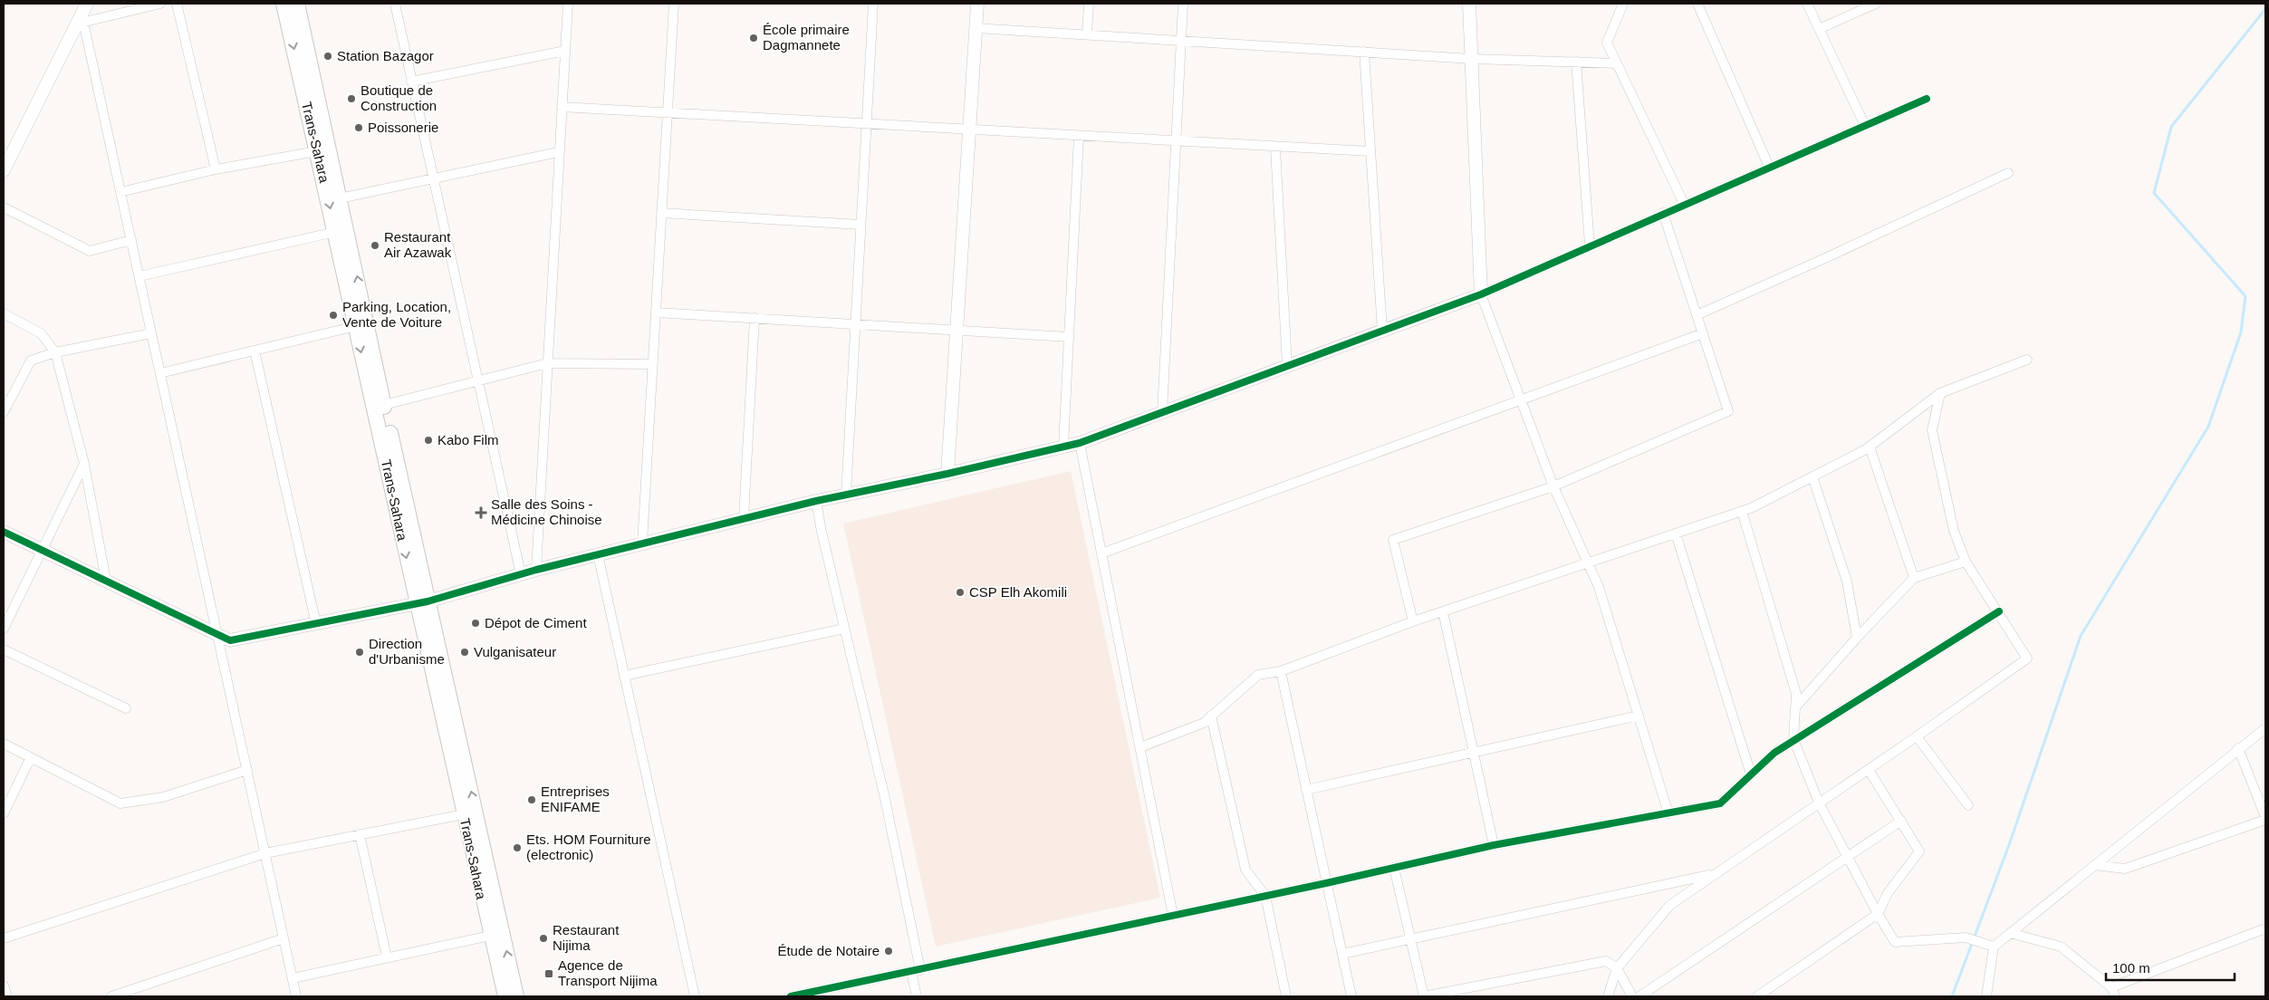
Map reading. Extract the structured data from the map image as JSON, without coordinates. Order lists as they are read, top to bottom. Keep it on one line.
{"streets":{"main road":["Trans-Sahara"]},"places":{"other":["École primaire Dagmannete","Station Bazagor","Boutique de Construction","Poissonerie","Restaurant Air Azawak","Parking, Location, Vente de Voiture","Kabo Film","CSP Elh Akomili","Dépot de Ciment","Direction d'Urbanisme","Vulganisateur","Entreprises ENIFAME","Ets. HOM Fourniture (electronic)","Restaurant Nijima","Étude de Notaire"],"health":["Salle des Soins - Médicine Chinoise"],"transit":["Agence de Transport Nijima"]},"scale_bar":"100 m"}
